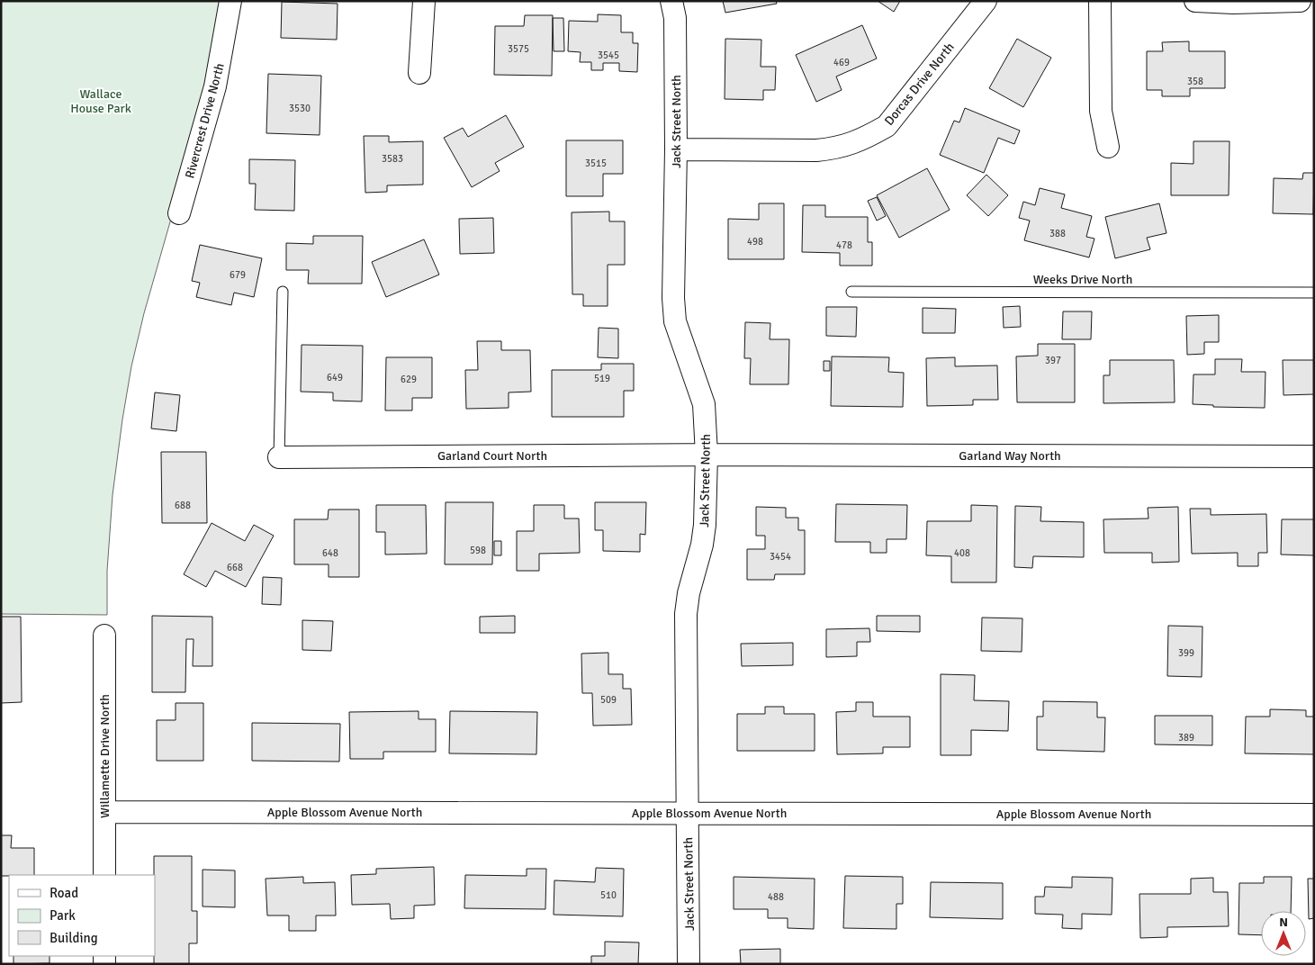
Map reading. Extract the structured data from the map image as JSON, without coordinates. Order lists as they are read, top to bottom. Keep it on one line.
{"streets":{"street":["Dorcas Drive North","Rivercrest Drive North","Jack Street North","Garland Court North","Garland Way North","Willamette Drive North","Apple Blossom Avenue North"],"lane":["Weeks Drive North"]},"crossings":[["Dorcas Drive North","Jack Street North"],["Jack Street North","Garland Court North"],["Jack Street North","Garland Way North"],["Jack Street North","Apple Blossom Avenue North"],["Garland Court North","Garland Way North"],["Willamette Drive North","Apple Blossom Avenue North"]],"parks":["Wallace House Park"],"house_numbers":["3575","3545","469","358","3530","3583","3515","388","498","478","679","397","649","519","629","688","598","648","408","3454","668","399","509","389","510","488"],"legend":["Road","Park","Building"],"north":"top"}
